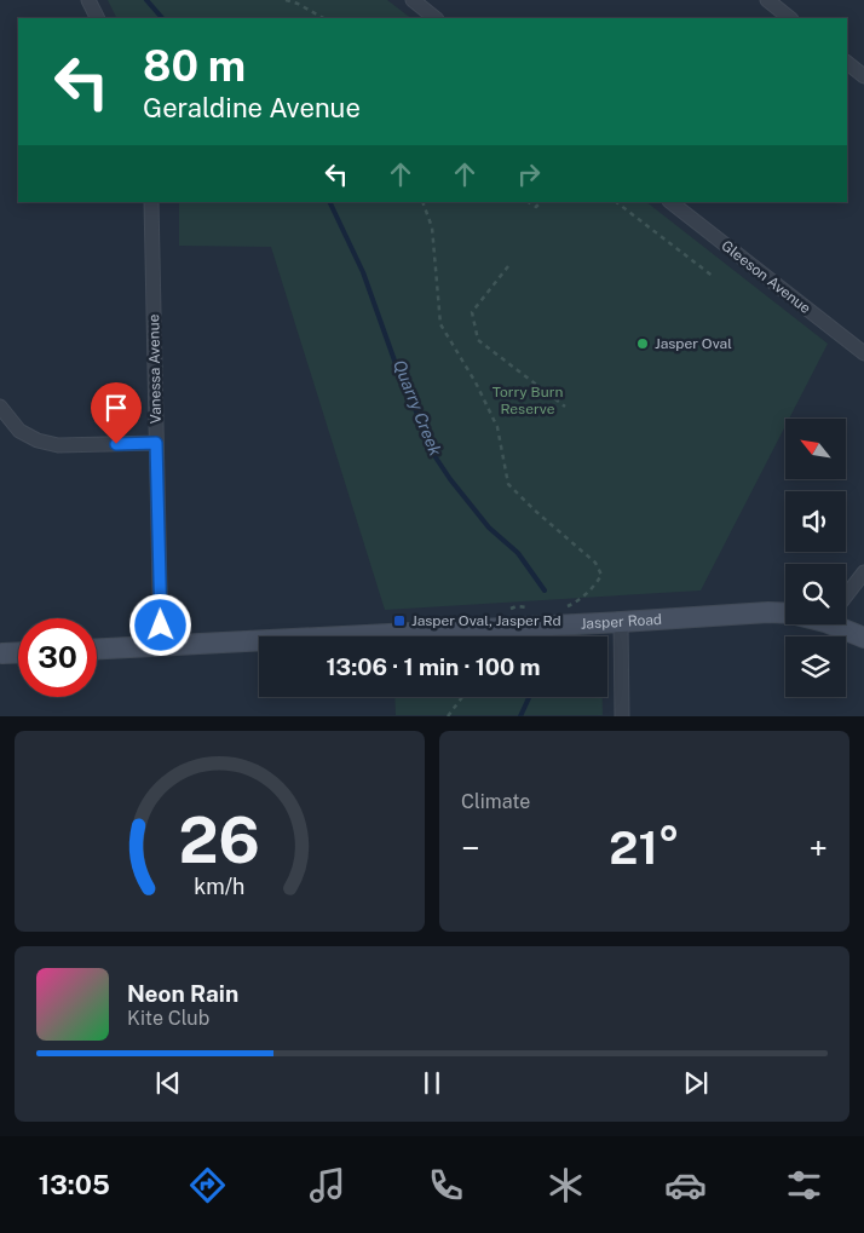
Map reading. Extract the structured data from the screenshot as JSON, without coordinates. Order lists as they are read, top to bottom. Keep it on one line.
{"streets":{"street":["Gleeson Avenue","Vanessa Avenue","Jasper Road"]},"crossings":[["Vanessa Avenue","Jasper Road"]],"water":["Quarry Creek"],"parks":["Torry Burn Reserve"],"places":{"other":["Jasper Oval"],"transit":["Jasper Oval, Jasper Rd"]},"north":"top left","page":{"turn":["80 m","Geraldine Avenue"],"limit":"30","trip":"13:06 · 1 min · 100 m","tile":"Climate","heat":["−","21°","+"],"song":["Neon Rain","Kite Club"],"tabs":"13:05","gauge":["26","km/h"]}}
